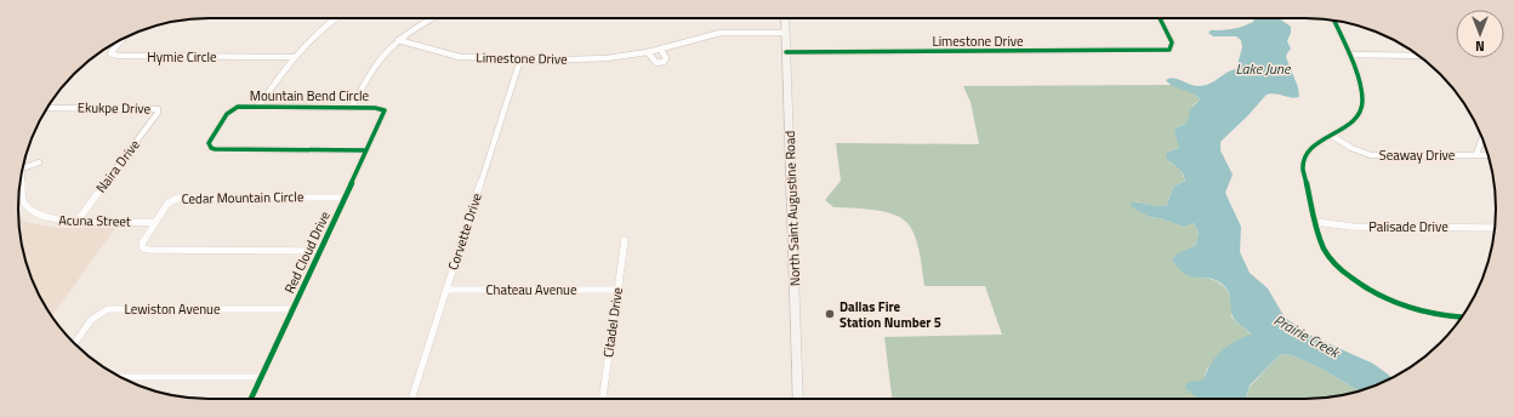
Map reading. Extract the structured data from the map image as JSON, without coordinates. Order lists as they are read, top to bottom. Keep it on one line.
{"streets":{"street":["Limestone Drive","Hymie Circle","Mountain Bend Circle","Ekukpe Drive","Seaway Drive","Naira Drive","Cedar Mountain Circle","North Saint Augustine Road","Acuna Street","Palisade Drive","Corvette Drive","Red Cloud Drive","Chateau Avenue","Lewiston Avenue","Citadel Drive"]},"crossings":[["Limestone Drive","North Saint Augustine Road"],["Limestone Drive","Corvette Drive"],["Mountain Bend Circle","Red Cloud Drive"],["Ekukpe Drive","Naira Drive"],["Naira Drive","Acuna Street"],["Cedar Mountain Circle","Acuna Street"],["Cedar Mountain Circle","Red Cloud Drive"],["Corvette Drive","Chateau Avenue"],["Red Cloud Drive","Lewiston Avenue"],["Chateau Avenue","Citadel Drive"]],"water":["Lake June","Prairie Creek"],"places":["Dallas Fire Station Number 5"],"north":"bottom"}
